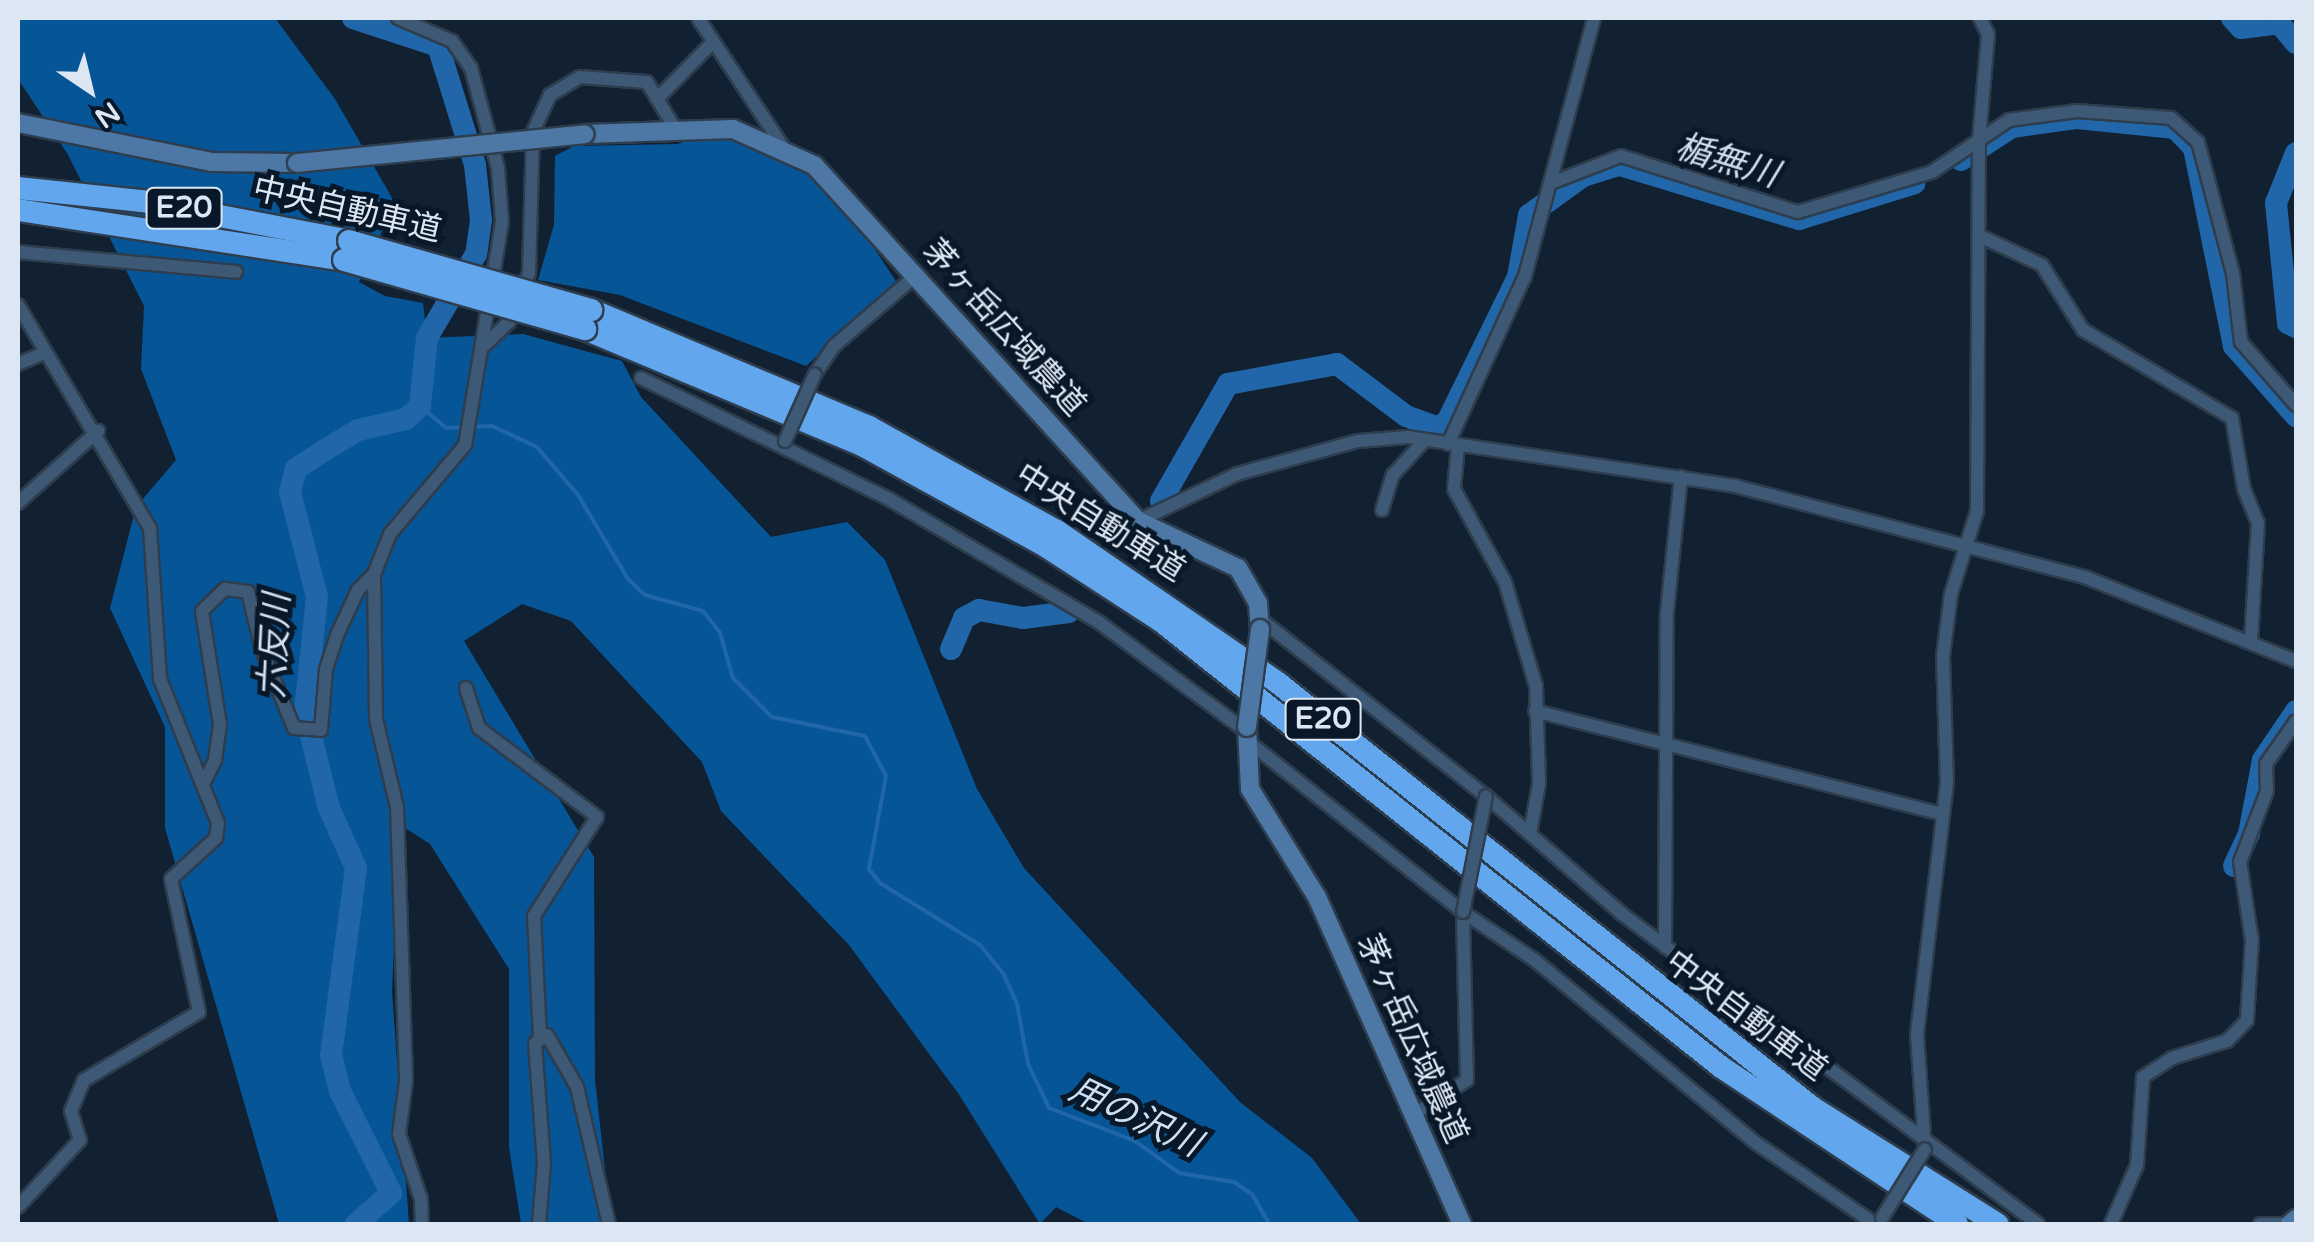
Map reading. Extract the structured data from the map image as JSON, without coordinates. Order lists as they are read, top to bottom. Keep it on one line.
{"streets":{"highway":["E20","中央自動車道"],"street":["茅ヶ岳広域農道"]},"water":["楯無川","六反川","用の沢川"],"north":"bottom right"}
